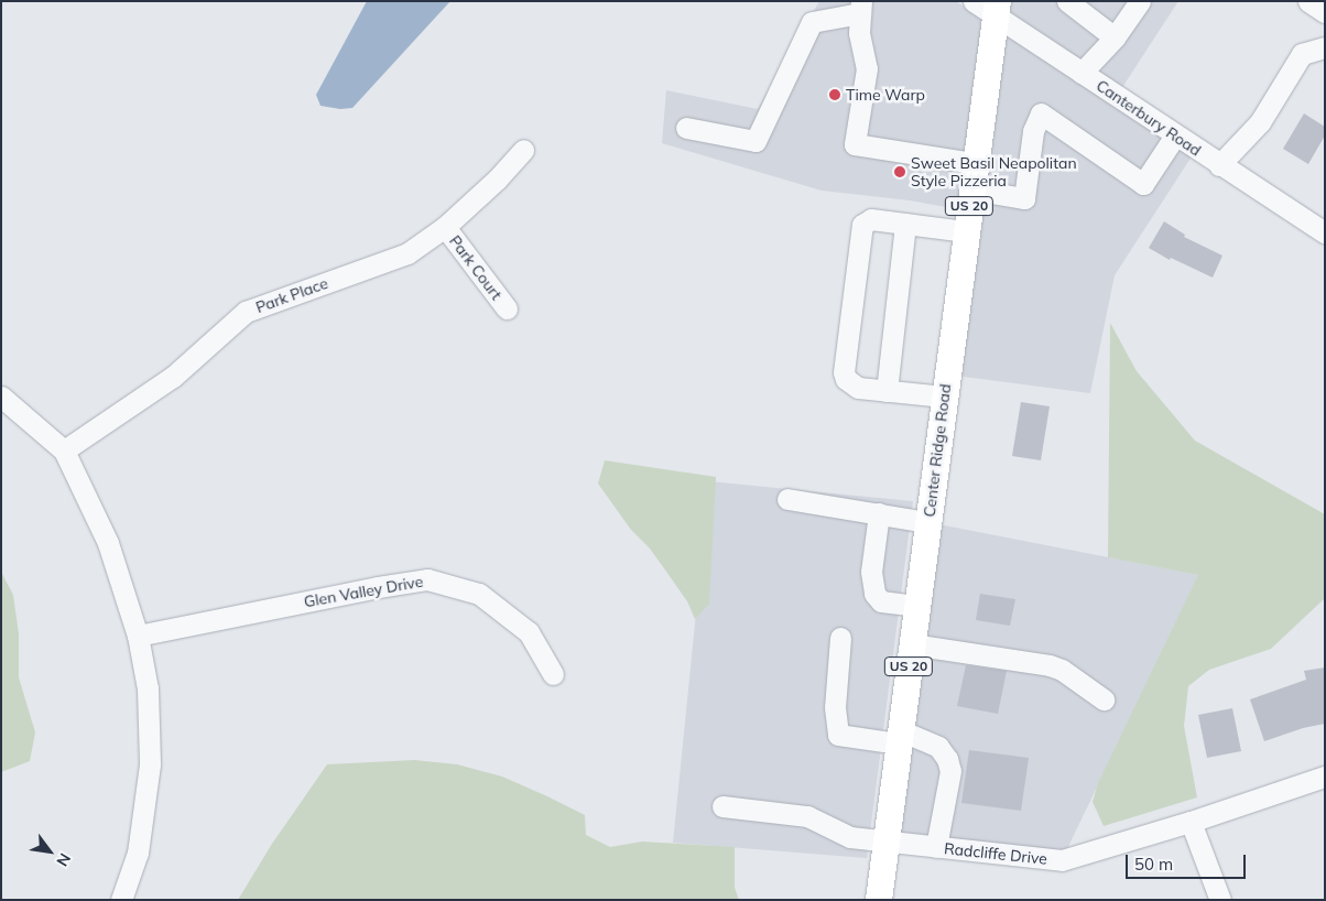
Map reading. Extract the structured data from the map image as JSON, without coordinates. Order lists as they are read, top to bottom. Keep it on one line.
{"streets":{"main road":["US 20","Center Ridge Road"],"street":["Canterbury Road","Park Court","Park Place","Glen Valley Drive","Radcliffe Drive"]},"crossings":[["Canterbury Road","Center Ridge Road"],["Park Court","Park Place"],["Center Ridge Road","Radcliffe Drive"]],"places":["Time Warp","Sweet Basil Neapolitan Style Pizzeria"],"scale_bar":"50 m","north":"bottom right"}
